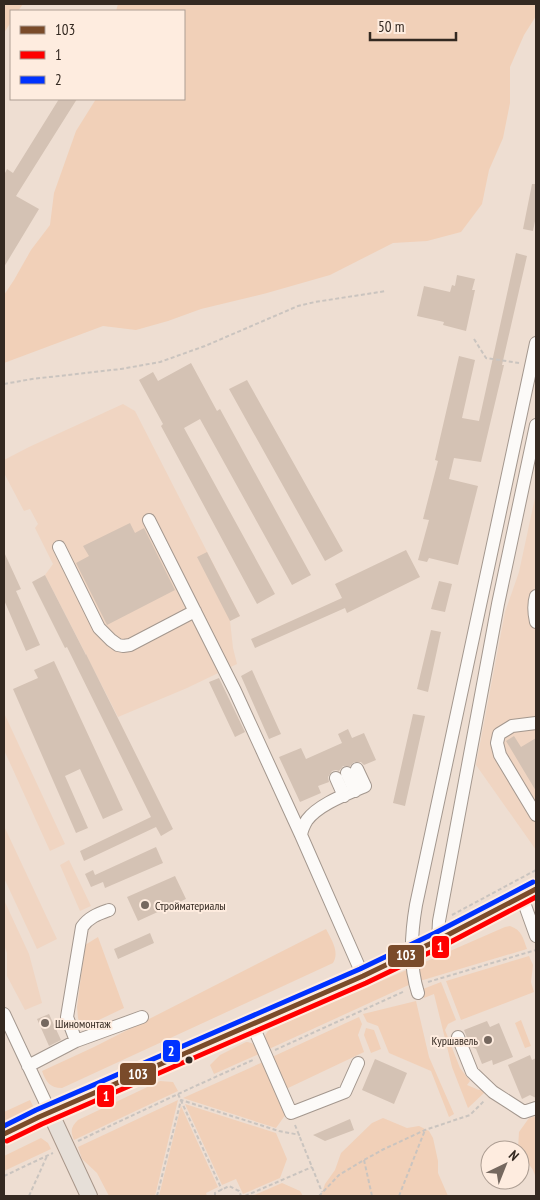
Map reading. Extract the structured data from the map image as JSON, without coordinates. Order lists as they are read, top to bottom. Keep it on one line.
{"places":["Стройматериалы","Шиномонтаж","Куршавель"],"lines":["transit line 2","transit line 103","transit line 1"],"legend":["103","1","2"],"scale_bar":"50 m","north":"top right"}
